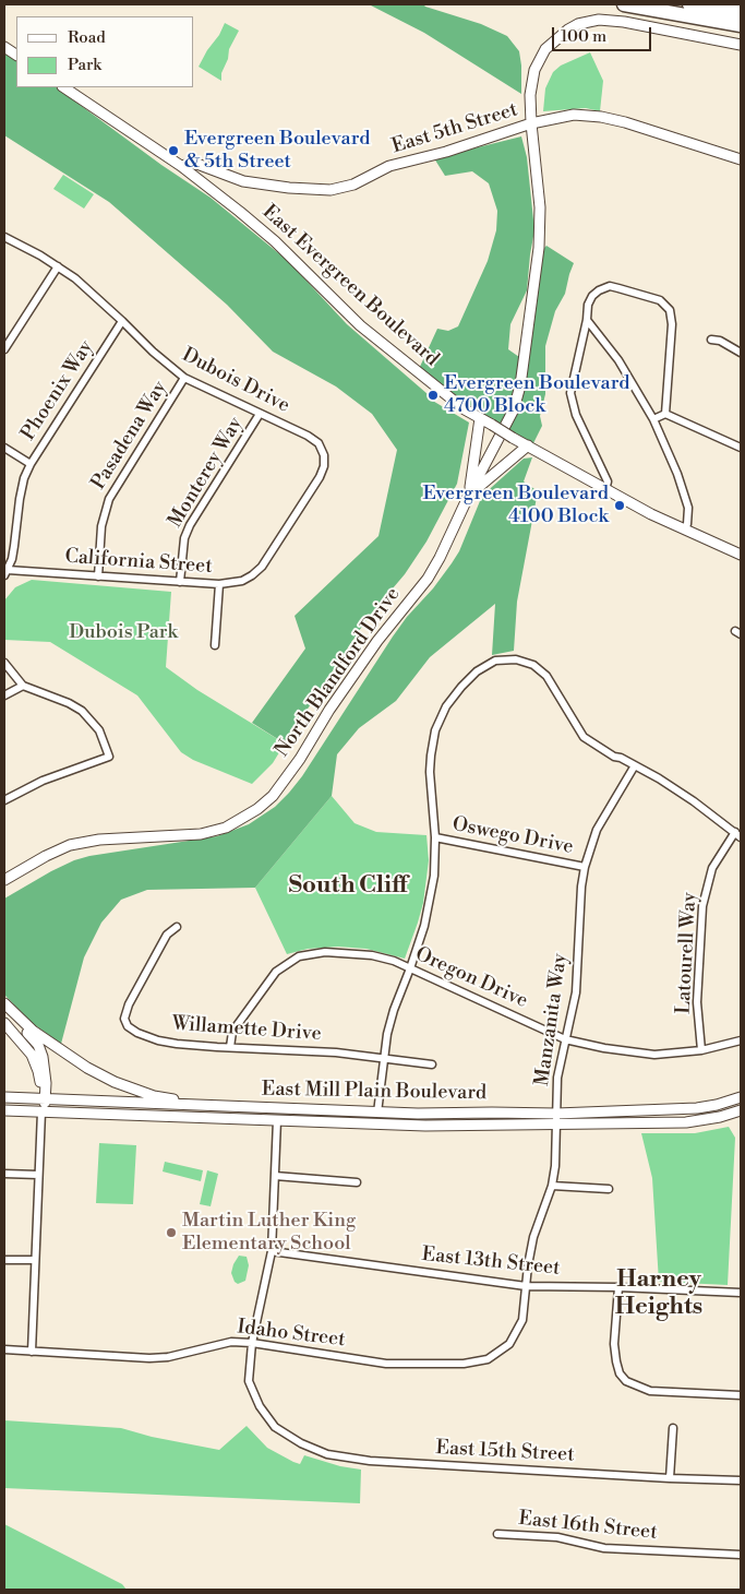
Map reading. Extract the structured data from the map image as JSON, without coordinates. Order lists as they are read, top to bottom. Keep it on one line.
{"streets":{"street":["East 5th Street","East Evergreen Boulevard","Dubois Drive","Phoenix Way","Pasadena Way","Monterey Way","California Street","North Blandford Drive","Oswego Drive","Latourell Way","Oregon Drive","Manzanita Way","Willamette Drive","East Mill Plain Boulevard","East 13th Street","Idaho Street","East 15th Street","East 16th Street"]},"crossings":[["East 5th Street","East Evergreen Boulevard"],["East 5th Street","North Blandford Drive"],["Dubois Drive","Phoenix Way"],["Dubois Drive","Pasadena Way"],["Dubois Drive","Monterey Way"],["Dubois Drive","California Street"],["Phoenix Way","California Street"],["Pasadena Way","California Street"],["Monterey Way","California Street"],["Oswego Drive","Manzanita Way"],["Latourell Way","Oregon Drive"],["Oregon Drive","Manzanita Way"],["Oregon Drive","Willamette Drive"],["Manzanita Way","East Mill Plain Boulevard"],["Manzanita Way","East 13th Street"],["Manzanita Way","Idaho Street"],["East 13th Street","Idaho Street"],["Idaho Street","East 15th Street"]],"districts":["South Cliff","Harney Heights"],"parks":["Dubois Park"],"places":["Evergreen Boulevard & 5th Street","Evergreen Boulevard 4700 Block","Evergreen Boulevard 4100 Block","Martin Luther King Elementary School"],"legend":["Road","Park"],"scale_bar":"100 m"}
